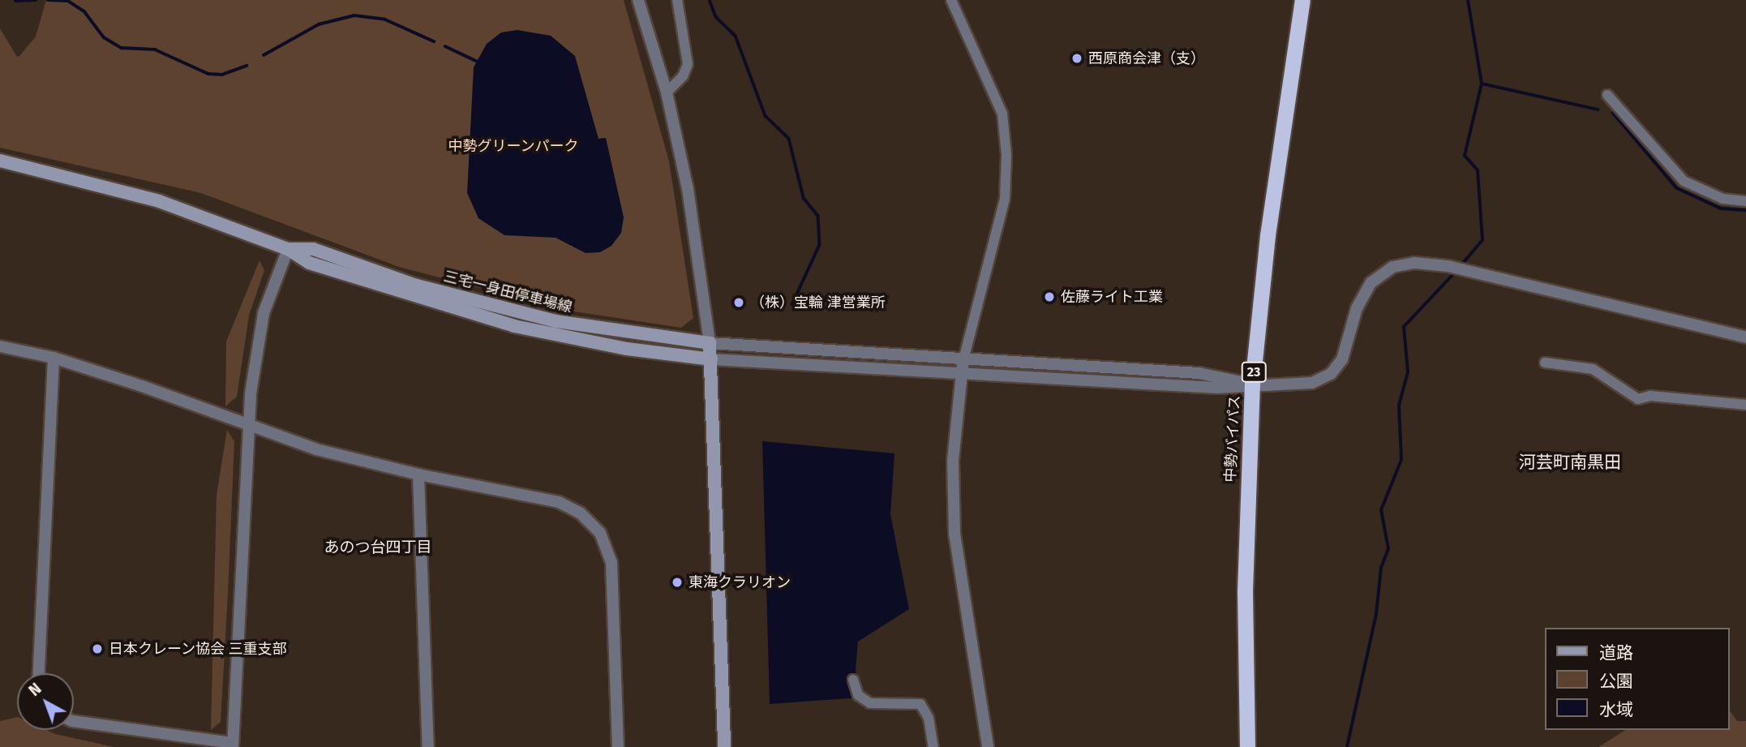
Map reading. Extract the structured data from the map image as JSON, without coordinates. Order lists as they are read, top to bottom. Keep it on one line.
{"streets":{"highway":["23","中勢バイパス"],"main road":["三宅一身田停車場線"]},"districts":["河芸町南黒田","あのつ台四丁目"],"parks":["中勢グリーンパーク"],"places":["西原商会津（支）","佐藤ライト工業","（株）宝輪 津営業所","東海クラリオン","日本クレーン協会 三重支部"],"legend":["道路","公園","水域"],"north":"top left"}
